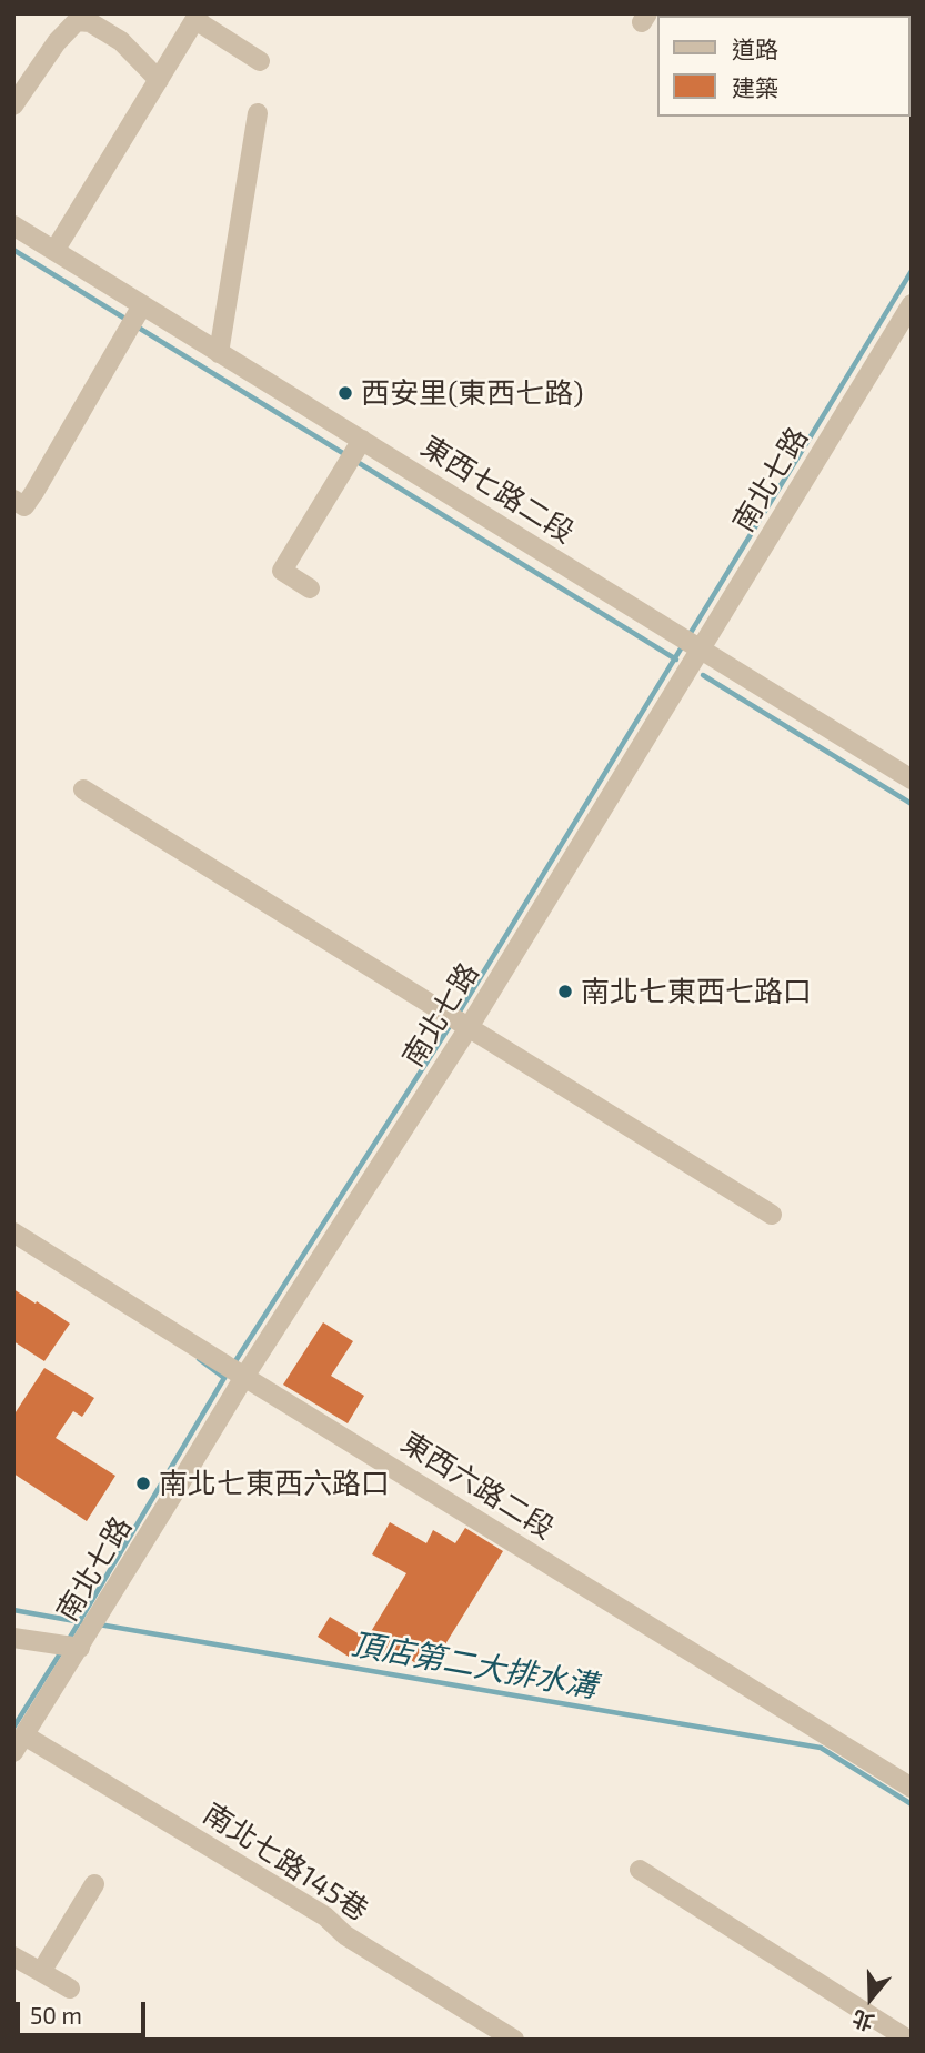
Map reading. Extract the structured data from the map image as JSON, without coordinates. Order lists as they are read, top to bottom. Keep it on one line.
{"streets":{"street":["南北七路","東西七路二段","東西六路二段","南北七路145巷"]},"crossings":[["南北七路","東西七路二段"],["南北七路","東西六路二段"],["南北七路","南北七路145巷"]],"water":["頂店第二大排水溝"],"places":["西安里(東西七路)","南北七東西七路口","南北七東西六路口"],"legend":["道路","建築"],"scale_bar":"50 m","north":"bottom"}
